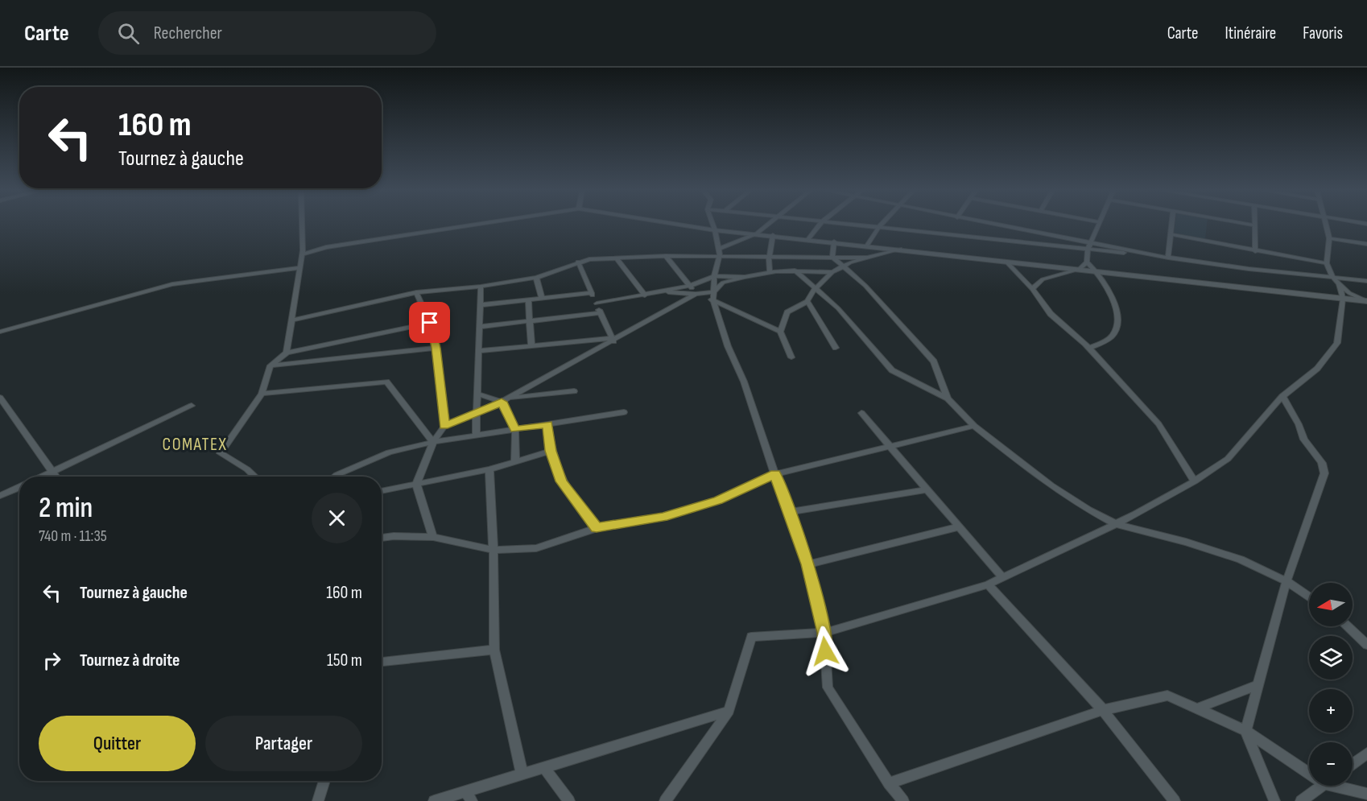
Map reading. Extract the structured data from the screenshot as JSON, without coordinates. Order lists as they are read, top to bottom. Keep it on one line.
{"districts":["COMATEX"],"north":"left","page":{"header":"Carte","search":"Rechercher","nav":["Carte","Itinéraire","Favoris"],"turn":["160 m","Tournez à gauche"],"heading":["2 min","740 m · 11:35"],"list":[{"name":"Tournez à gauche","value":"160 m"},{"name":"Tournez à droite","value":"150 m"}],"map_buttons":["+","−"],"buttons":["Quitter","Partager"]}}
